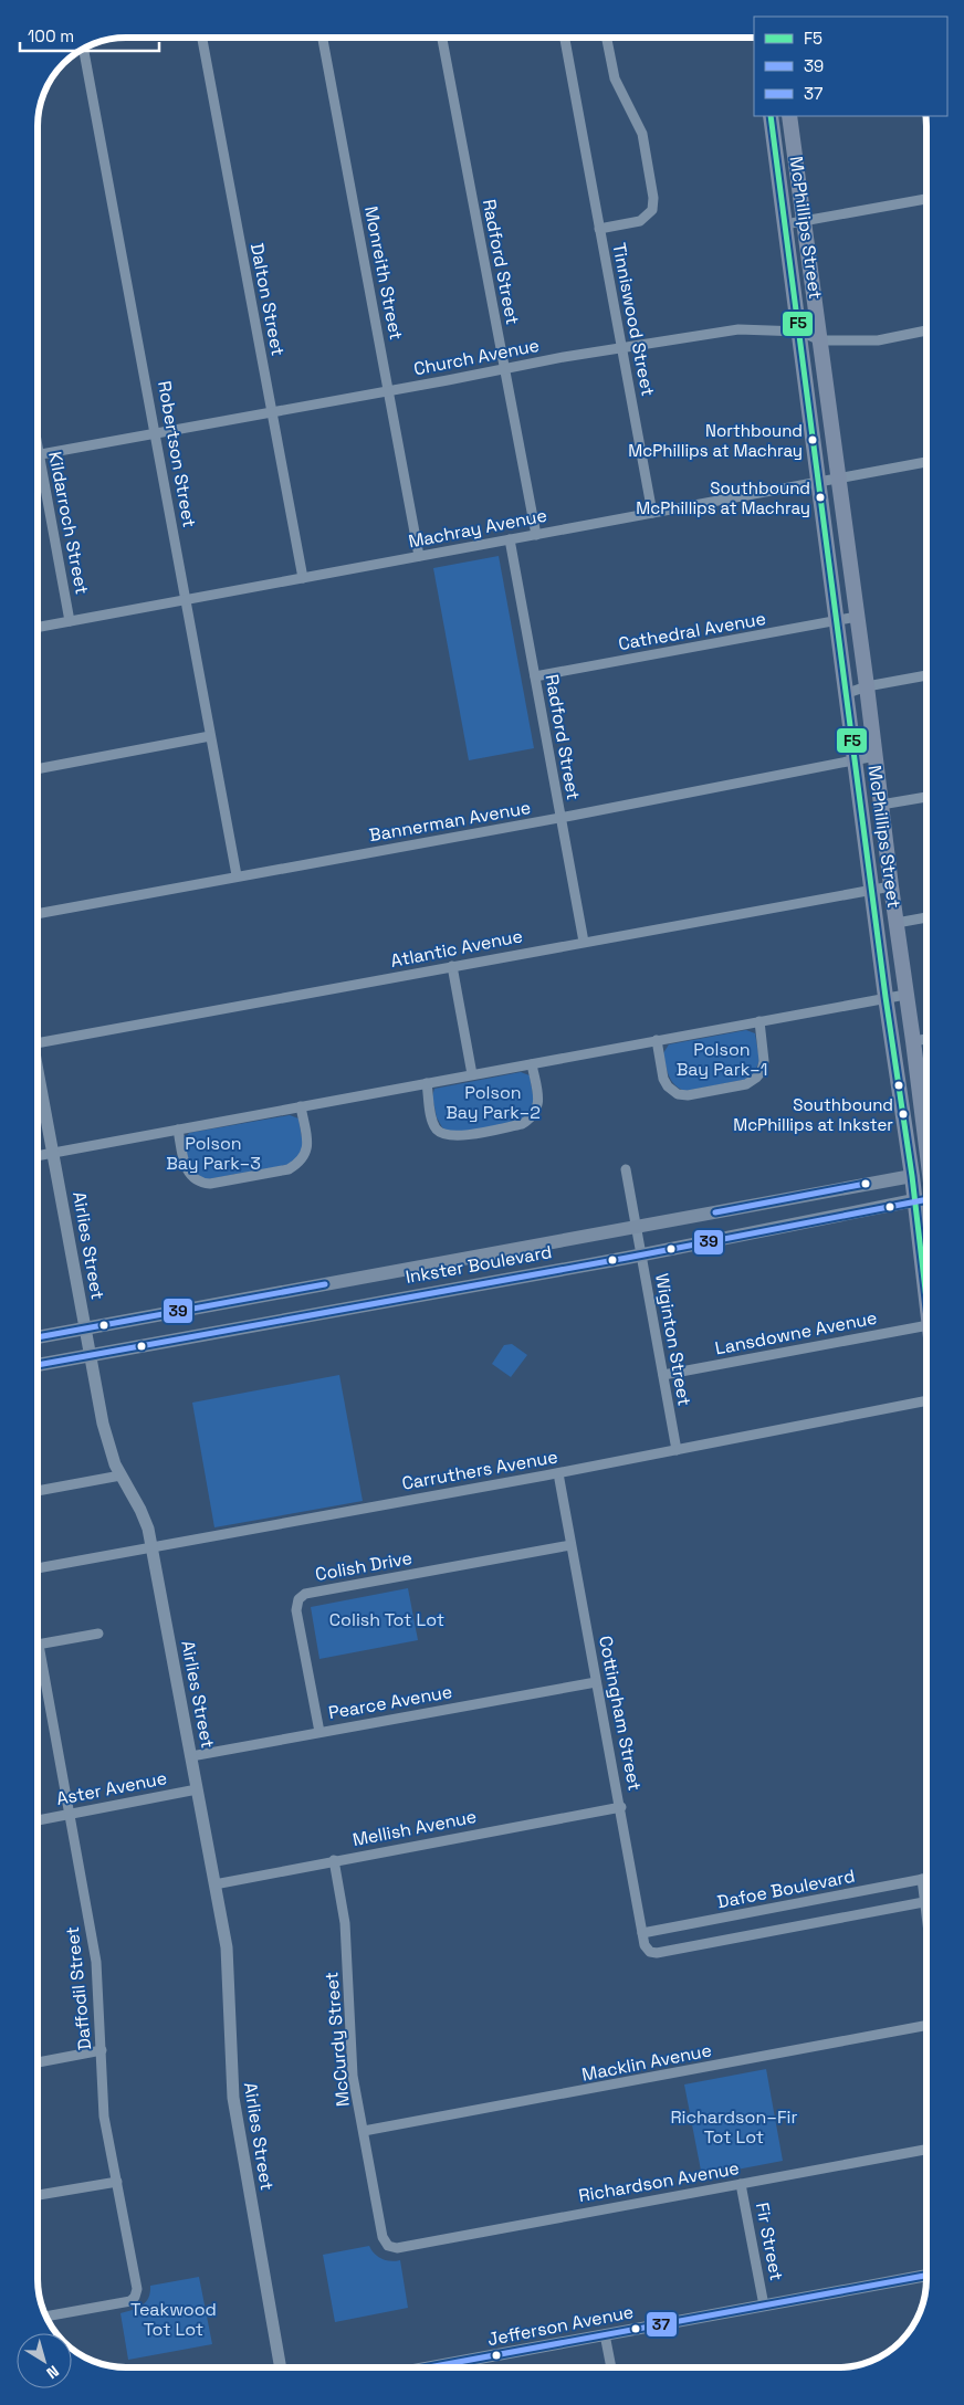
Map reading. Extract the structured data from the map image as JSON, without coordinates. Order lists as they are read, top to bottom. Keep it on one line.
{"streets":{"main road":["McPhillips Street","Inkster Boulevard"],"street":["Radford Street","Monreith Street","Dalton Street","Tinniswood Street","Church Avenue","Robertson Street","Kildarroch Street","Machray Avenue","Cathedral Avenue","Bannerman Avenue","Atlantic Avenue","Airlies Street","Lansdowne Avenue","Wiginton Street","Carruthers Avenue","Colish Drive","Pearce Avenue","Cottingham Street","Aster Avenue","Mellish Avenue","Dafoe Boulevard","Daffodil Street","McCurdy Street","Macklin Avenue","Richardson Avenue","Fir Street","Jefferson Avenue"]},"crossings":[["McPhillips Street","Church Avenue"],["McPhillips Street","Machray Avenue"],["McPhillips Street","Cathedral Avenue"],["McPhillips Street","Bannerman Avenue"],["McPhillips Street","Atlantic Avenue"],["McPhillips Street","Inkster Boulevard"],["Radford Street","Church Avenue"],["Radford Street","Machray Avenue"],["Radford Street","Cathedral Avenue"],["Radford Street","Bannerman Avenue"],["Radford Street","Atlantic Avenue"],["Monreith Street","Church Avenue"],["Monreith Street","Machray Avenue"],["Dalton Street","Church Avenue"],["Dalton Street","Machray Avenue"],["Tinniswood Street","Church Avenue"],["Tinniswood Street","Machray Avenue"],["Church Avenue","Robertson Street"],["Robertson Street","Machray Avenue"],["Robertson Street","Bannerman Avenue"],["Kildarroch Street","Machray Avenue"],["Airlies Street","Inkster Boulevard"],["Airlies Street","Carruthers Avenue"],["Airlies Street","Pearce Avenue"],["Airlies Street","Aster Avenue"],["Airlies Street","Mellish Avenue"],["Inkster Boulevard","Wiginton Street"],["Lansdowne Avenue","Wiginton Street"],["Wiginton Street","Carruthers Avenue"],["Carruthers Avenue","Cottingham Street"],["Colish Drive","Pearce Avenue"],["Colish Drive","Cottingham Street"],["Pearce Avenue","Cottingham Street"],["Cottingham Street","Mellish Avenue"],["Cottingham Street","Dafoe Boulevard"],["Aster Avenue","Daffodil Street"],["Mellish Avenue","McCurdy Street"],["McCurdy Street","Macklin Avenue"],["McCurdy Street","Richardson Avenue"],["Richardson Avenue","Fir Street"],["Fir Street","Jefferson Avenue"]],"parks":["Polson Bay Park–1","Polson Bay Park–2","Polson Bay Park–3","Colish Tot Lot","Richardson–Fir Tot Lot","Teakwood Tot Lot"],"places":["Northbound McPhillips at Machray","Southbound McPhillips at Machray","Southbound McPhillips at Inkster"],"lines":["transit line F5","transit line 39","transit line 37"],"legend":["F5","39","37"],"scale_bar":"100 m","north":"bottom right"}
